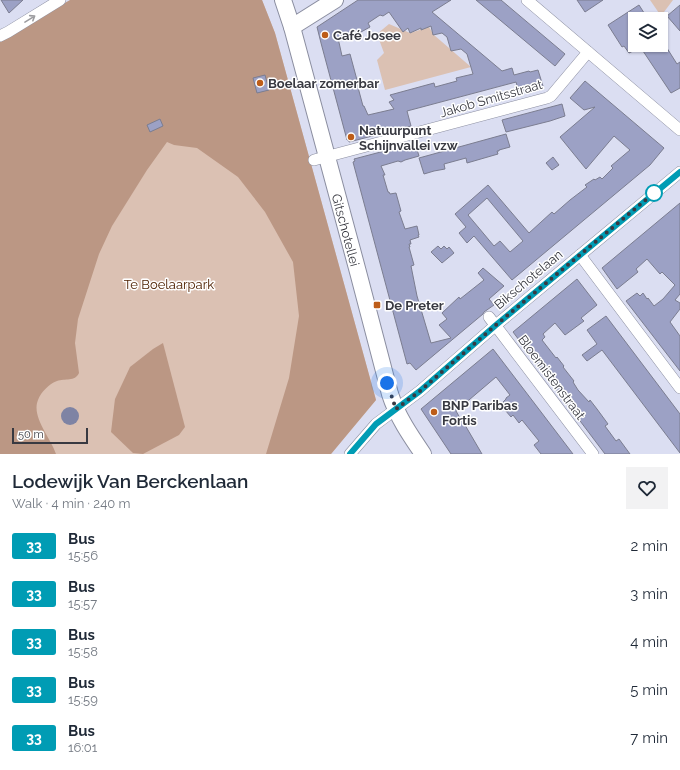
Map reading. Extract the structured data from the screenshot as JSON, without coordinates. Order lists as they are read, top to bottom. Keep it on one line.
{"streets":{"street":["Jakob Smitsstraat","Gitschotellei","Bikschotelaan","Bloemistenstraat"]},"crossings":[["Jakob Smitsstraat","Gitschotellei"],["Gitschotellei","Bikschotelaan"],["Bikschotelaan","Bloemistenstraat"]],"parks":["Te Boelaarpark"],"places":{"other":["Café Josee","Boelaar zomerbar","Natuurpunt Schijnvallei vzw","BNP Paribas Fortis"],"transit":["De Preter"]},"lines":["bus line 33"],"scale_bar":"50 m","page":{"scale":"50 m","heading":["Lodewijk Van Berckenlaan","Walk · 4 min · 240 m"],"list":[{"mark":"33","name":"Bus","note":"15:56","value":"2 min"},{"mark":"33","name":"Bus","note":"15:57","value":"3 min"},{"mark":"33","name":"Bus","note":"15:58","value":"4 min"},{"mark":"33","name":"Bus","note":"15:59","value":"5 min"},{"mark":"33","name":"Bus","note":"16:01","value":"7 min"}]}}
